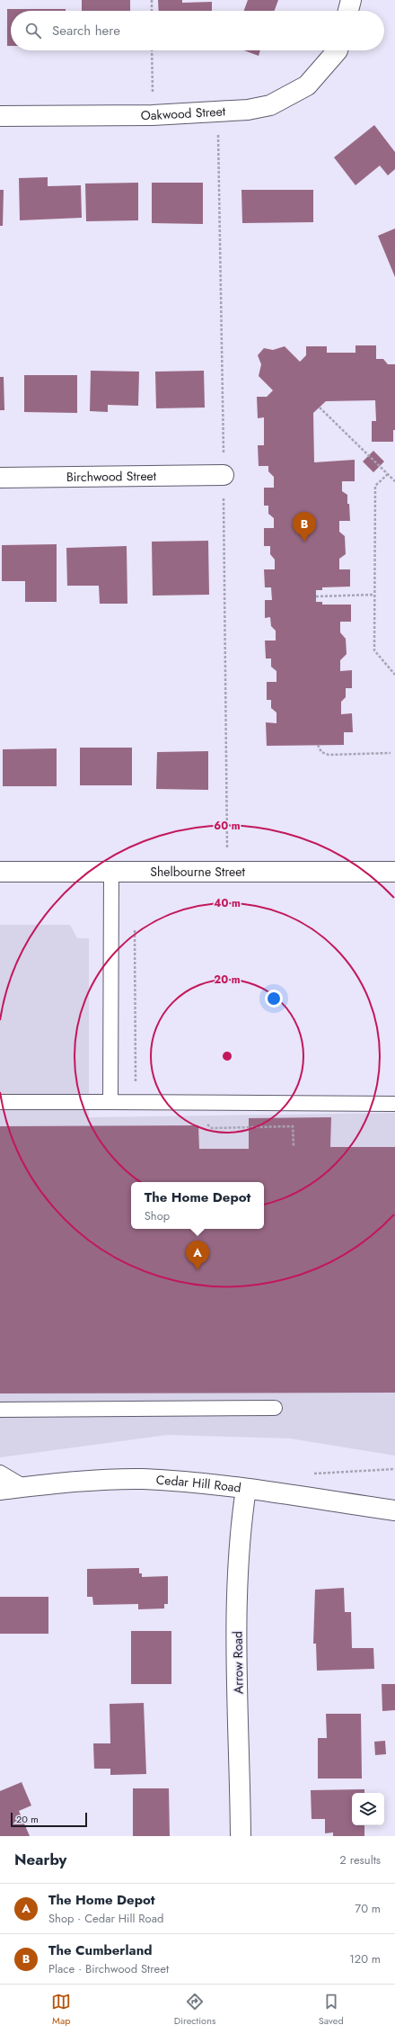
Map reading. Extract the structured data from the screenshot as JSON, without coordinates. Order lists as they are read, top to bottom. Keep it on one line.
{"streets":{"street":["Oakwood Street","Birchwood Street","Shelbourne Street","Cedar Hill Road","Arrow Road"]},"crossings":[["Cedar Hill Road","Arrow Road"]],"scale_bar":"20 m","page":{"search":"Search here","pins":["B","A"],"popup":["The Home Depot","Shop"],"scale":"20 m","heading":["Nearby","2 results"],"list":[{"mark":"A","name":"The Home Depot","note":"Shop · Cedar Hill Road","value":"70 m"},{"mark":"B","name":"The Cumberland","note":"Place · Birchwood Street","value":"120 m"}],"nav":["Map","Directions","Saved"]},"rings":["60 m","40 m","20 m"]}
